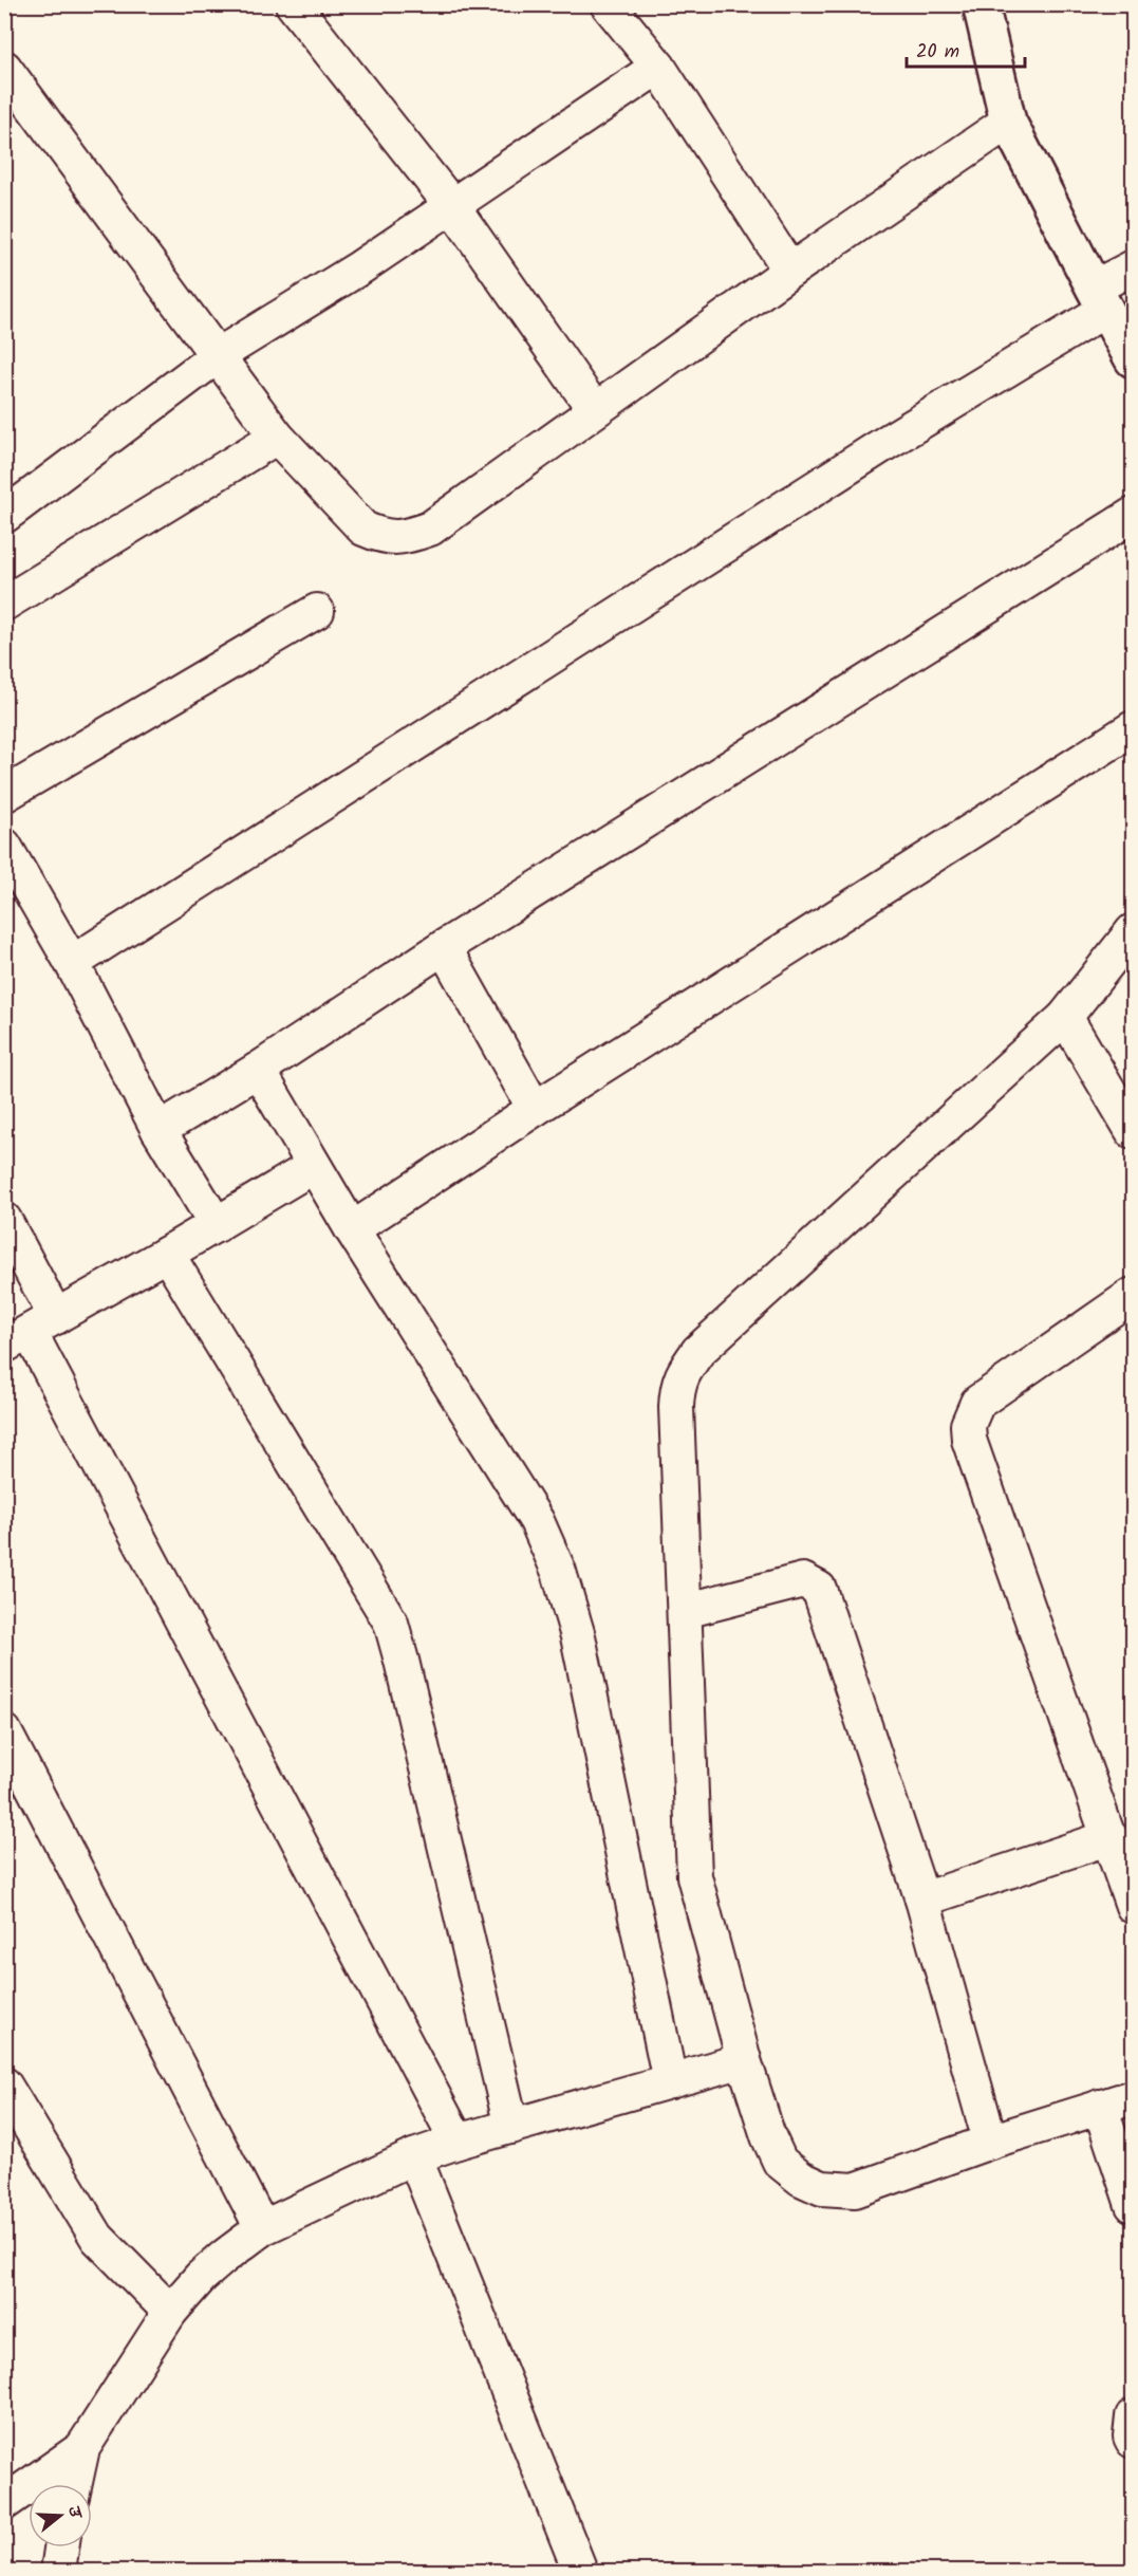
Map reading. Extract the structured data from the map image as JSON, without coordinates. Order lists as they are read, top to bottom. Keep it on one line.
{"scale_bar":"20 m","north":"right"}
